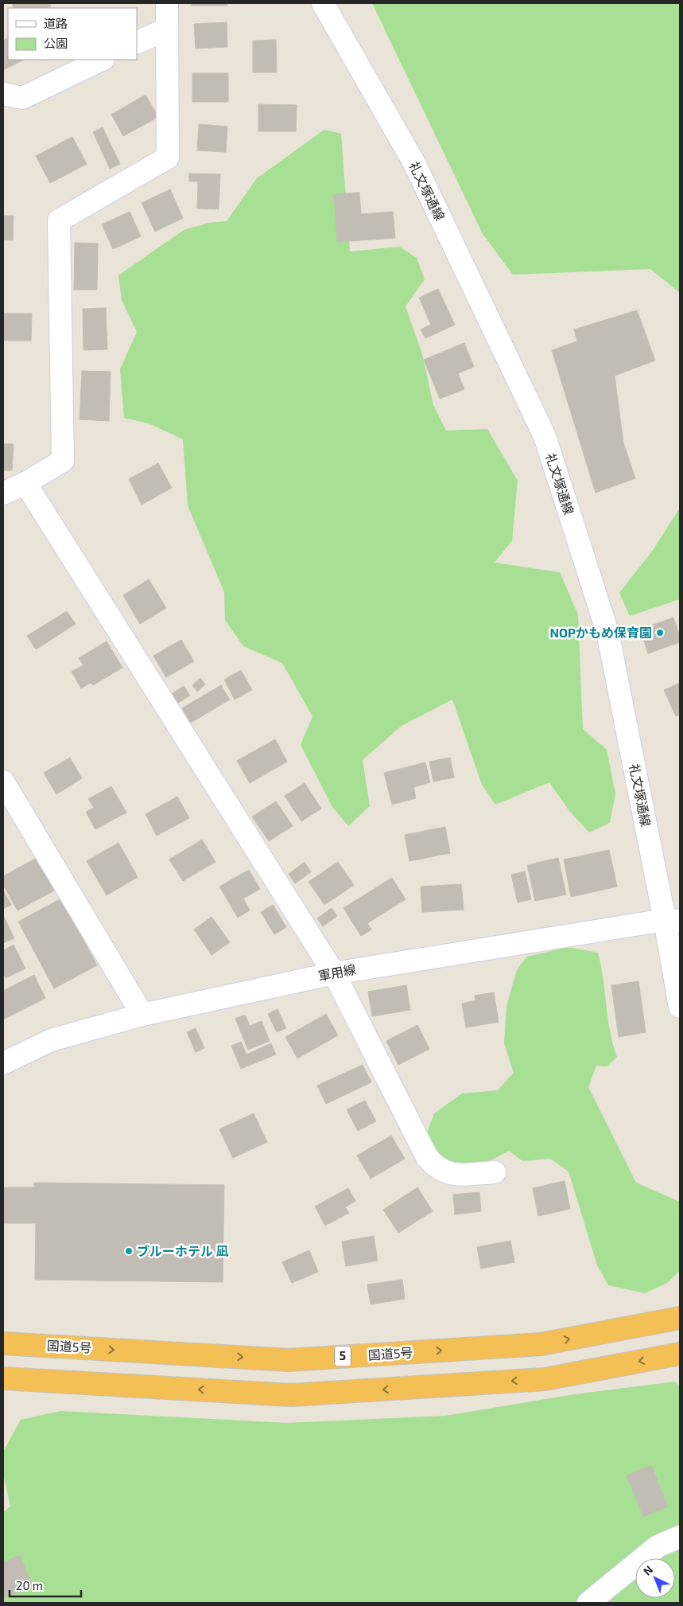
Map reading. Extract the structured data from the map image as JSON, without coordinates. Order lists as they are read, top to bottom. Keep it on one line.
{"streets":{"highway":["国道5号","5"],"street":["礼文塚通線","軍用線"]},"crossings":[["礼文塚通線","軍用線"]],"places":["NOPかもめ保育園","ブルーホテル 凪"],"legend":["道路","公園"],"scale_bar":"20 m","north":"top left"}
